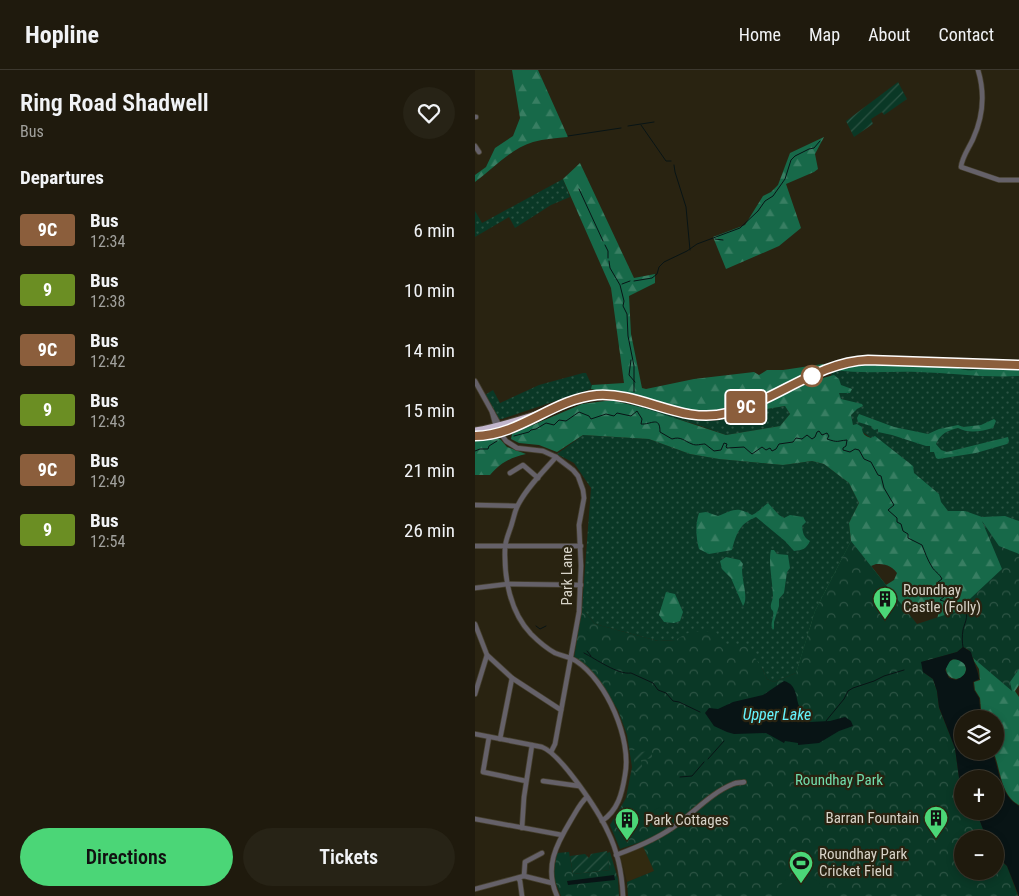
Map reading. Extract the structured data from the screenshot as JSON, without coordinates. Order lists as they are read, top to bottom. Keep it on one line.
{"streets":{"street":["Park Lane"]},"water":["Upper Lake"],"parks":["Roundhay Park"],"places":{"building":["Roundhay Castle (Folly)","Barran Fountain","Park Cottages"],"sports":["Roundhay Park Cricket Field"]},"lines":["bus line 9C"],"page":{"header":"Hopline","nav":["Home","Map","About","Contact"],"heading":[["Ring Road Shadwell","Bus"],"Departures"],"on_map":"9C","list":[{"mark":"9C","name":"Bus","note":"12:34","value":"6 min"},{"mark":"9","name":"Bus","note":"12:38","value":"10 min"},{"mark":"9C","name":"Bus","note":"12:42","value":"14 min"},{"mark":"9","name":"Bus","note":"12:43","value":"15 min"},{"mark":"9C","name":"Bus","note":"12:49","value":"21 min"},{"mark":"9","name":"Bus","note":"12:54","value":"26 min"}],"map_buttons":["+","−"],"buttons":["Directions","Tickets"]}}
